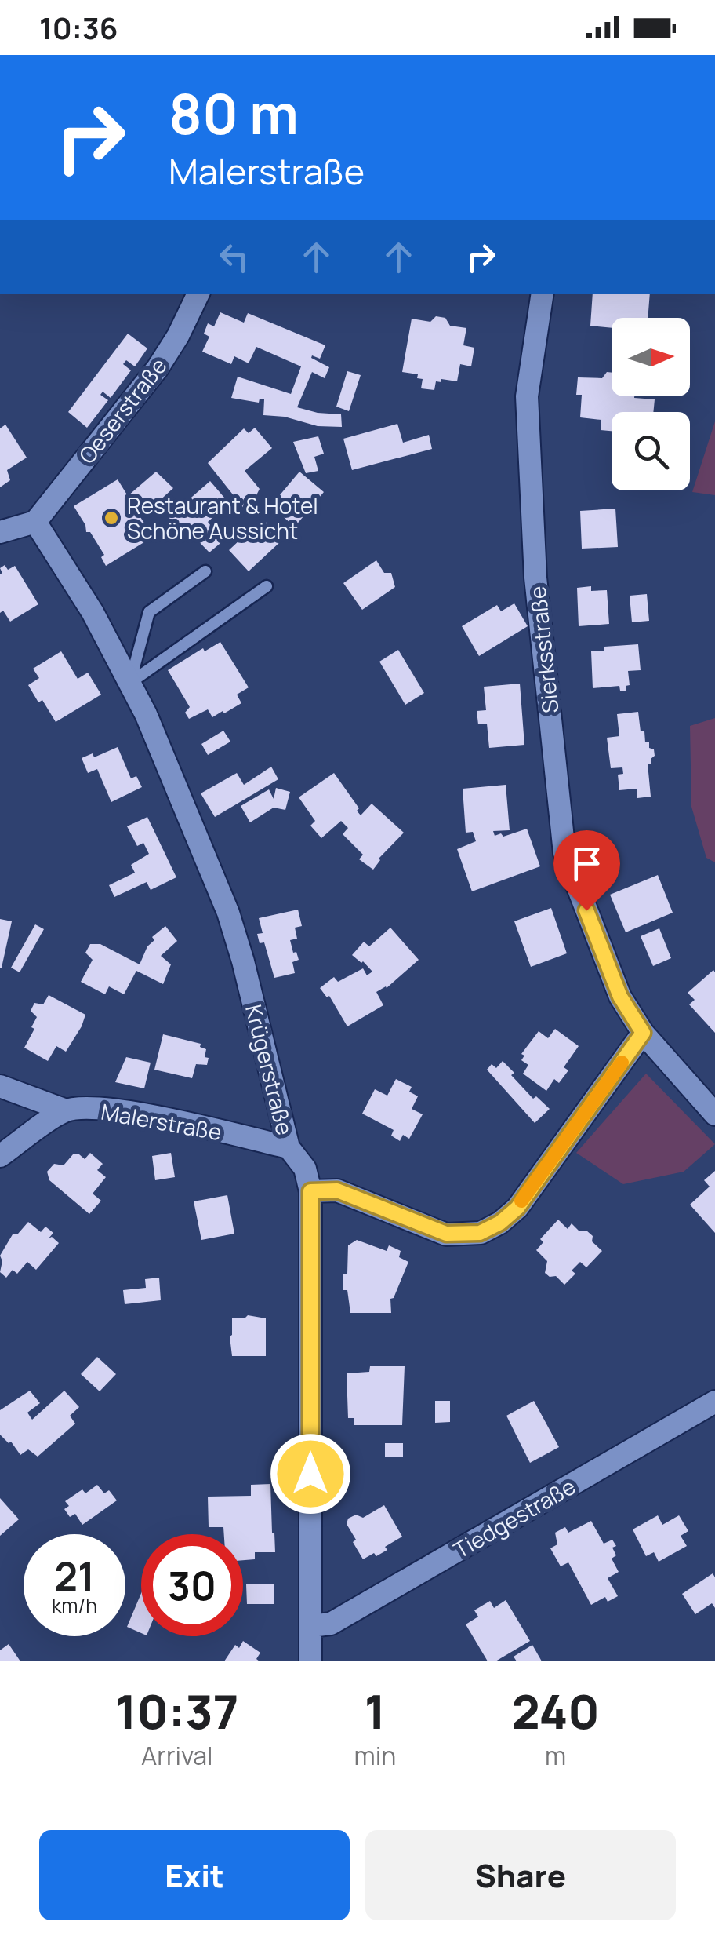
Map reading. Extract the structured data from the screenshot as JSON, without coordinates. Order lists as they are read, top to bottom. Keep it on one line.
{"streets":{"street":["Oeserstraße","Sierksstraße","Krügerstraße","Malerstraße","Tiedgestraße"]},"crossings":[["Oeserstraße","Krügerstraße"],["Krügerstraße","Malerstraße"],["Krügerstraße","Tiedgestraße"]],"places":["Restaurant & Hotel Schöne Aussicht"],"north":"right","page":{"status":"10:36","turn":["80 m","Malerstraße"],"speed":"21 km/h","limit":"30","eta":["10:37","Arrival","1","min","240","m"],"buttons":["Exit","Share"]}}
